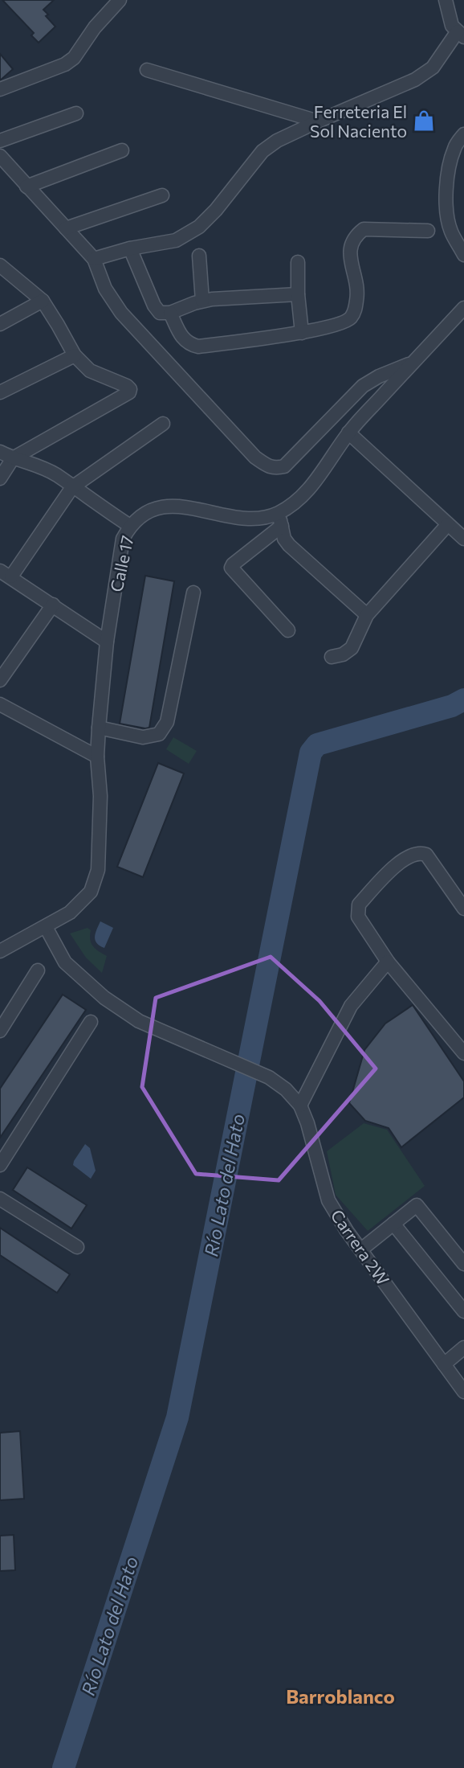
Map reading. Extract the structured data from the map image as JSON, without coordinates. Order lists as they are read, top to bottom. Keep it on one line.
{"streets":{"street":["Calle 17","Carrera 2W"]},"crossings":[["Calle 17","Carrera 2W"]],"districts":["Barroblanco"],"water":["Río Lato del Hato"],"places":{"shop":["Ferreteria El Sol Naciento"]}}
